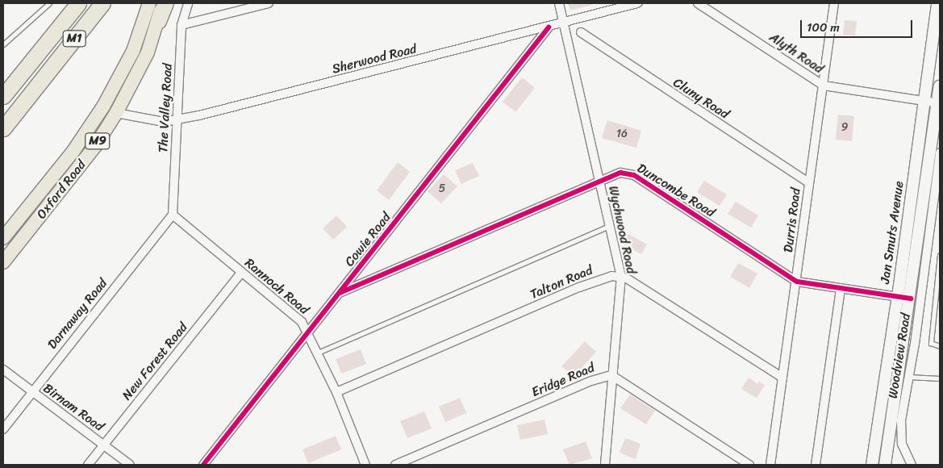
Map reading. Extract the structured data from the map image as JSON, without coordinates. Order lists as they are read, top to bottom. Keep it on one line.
{"streets":{"highway":["M1"],"main road":["M9","Oxford Road","Jan Smuts Avenue"],"street":["Alyth Road","Sherwood Road","Cluny Road","The Valley Road","Duncombe Road","Durris Road","Wychwood Road","Cowie Road","Talton Road","Rannoch Road","Darnaway Road","Woodview Road","New Forest Road","Eridge Road","Birnam Road"]},"crossings":[["Alyth Road","Durris Road"],["Alyth Road","Jan Smuts Avenue"],["Sherwood Road","The Valley Road"],["Sherwood Road","Oxford Road"],["Sherwood Road","Wychwood Road"],["Sherwood Road","Cowie Road"],["Cluny Road","Durris Road"],["The Valley Road","Rannoch Road"],["The Valley Road","Darnaway Road"],["Duncombe Road","Durris Road"],["Duncombe Road","Wychwood Road"],["Duncombe Road","Jan Smuts Avenue"],["Duncombe Road","Cowie Road"],["Wychwood Road","Talton Road"],["Wychwood Road","Eridge Road"],["Cowie Road","Rannoch Road"],["Talton Road","Rannoch Road"],["Rannoch Road","Darnaway Road"],["Rannoch Road","New Forest Road"],["Darnaway Road","Birnam Road"],["New Forest Road","Birnam Road"]],"house_numbers":["9","16","5"],"scale_bar":"100 m"}
